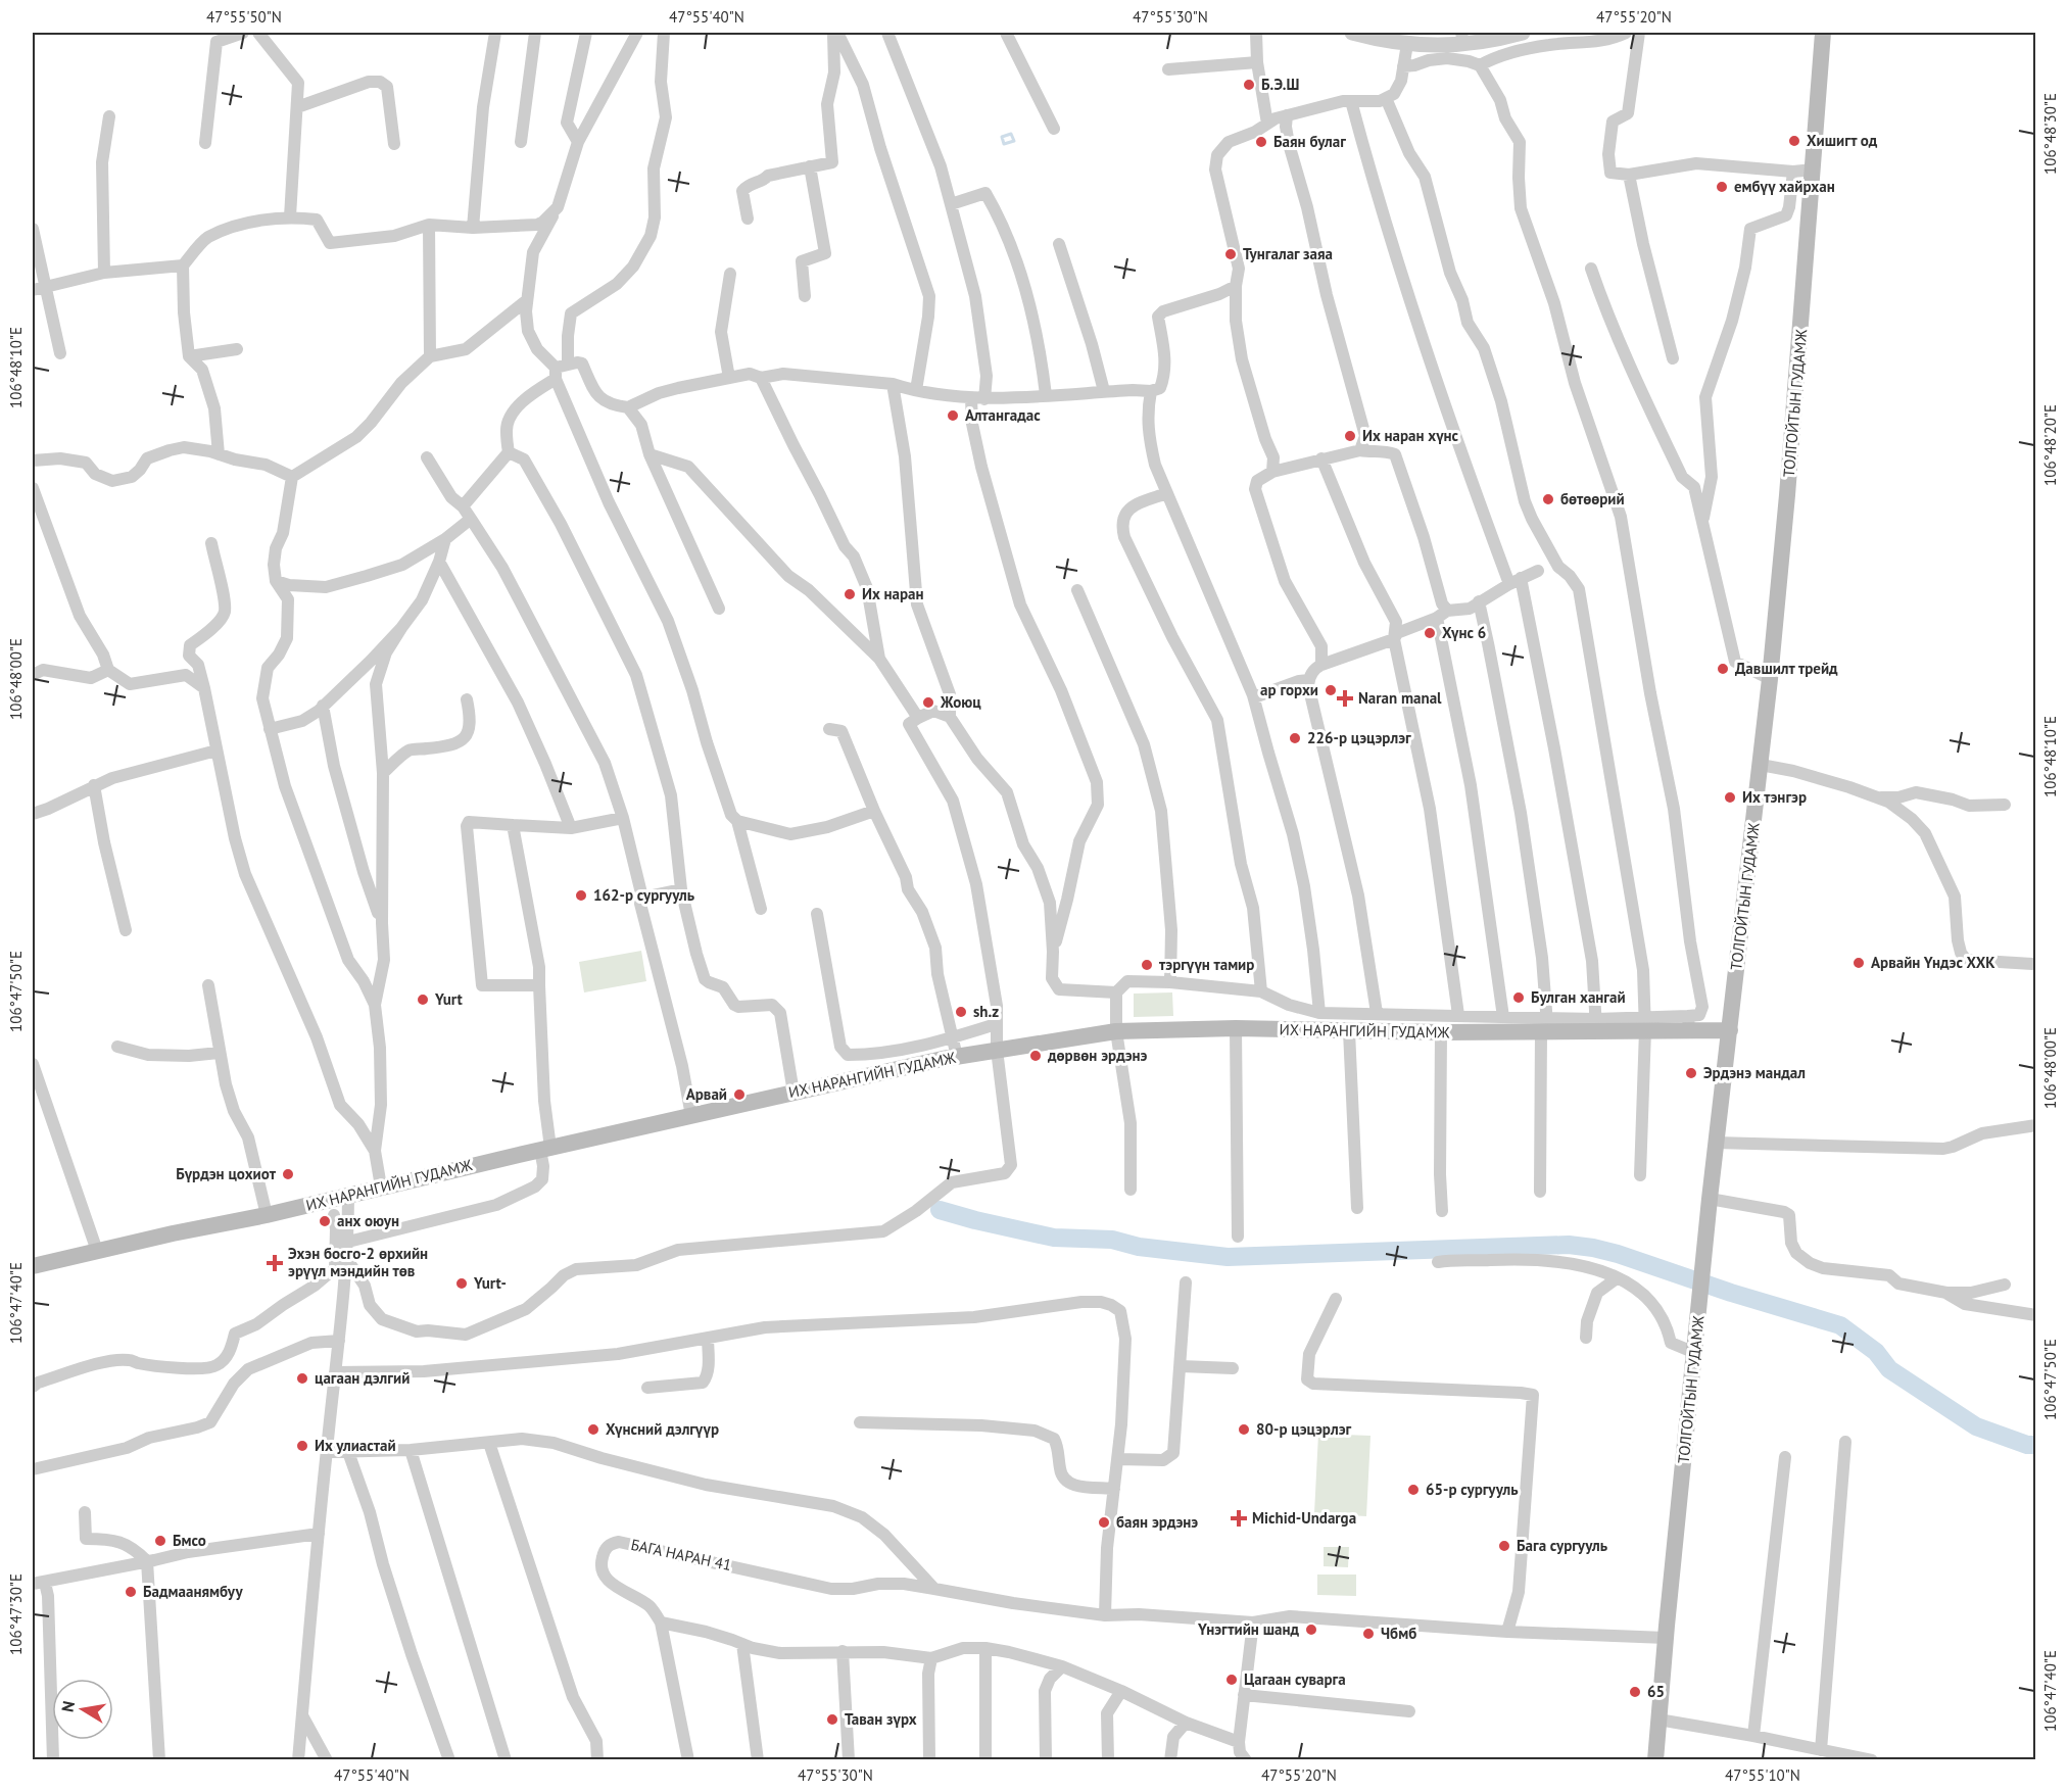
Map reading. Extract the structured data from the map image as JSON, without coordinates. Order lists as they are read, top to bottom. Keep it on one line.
{"streets":{"main road":["ТОЛГОЙТЫН ГУДАМЖ","ИХ НАРАНГИЙН ГУДАМЖ"],"street":["БАГА НАРАН 41"]},"crossings":[["ТОЛГОЙТЫН ГУДАМЖ","ИХ НАРАНГИЙН ГУДАМЖ"]],"places":{"other":["Б.Э.Ш","Хишигт од","Баян булаг","ембүү хайрхан","Тунгалаг заяа","Алтангадас","Их наран хүнс","бөтөөрий","Их наран","Хүнс 6","Давшилт трейд","ар горхи","Жоюц","226-р цэцэрлэг","Их тэнгэр","162-р сургууль","Арвайн Үндэс ХХК","тэргүүн тамир","Булган хангай","Yurt","sh.z","дөрвөн эрдэнэ","Эрдэнэ мандал","Арвай","Бүрдэн цохиот","анх оюун","Yurt-","цагаан дэлгий","Хүнсний дэлгүүр","80-р цэцэрлэг","Их улиастай","65-р сургууль","баян эрдэнэ","Бмсо","Бага сургууль","Бадмаанямбуу","Үнэгтийн шанд","Чбмб","Цагаан суварга","65","Таван зүрх"],"health":["Naran manal","Эхэн босго-2 өрхийн эрүүл мэндийн төв","Michid-Undarga"]},"north":"left","coordinates":["47°55'50\"N","47°55'40\"N","47°55'30\"N","47°55'20\"N","106°48'30\"E","106°48'10\"E","106°48'20\"E","106°48'00\"E","106°47'50\"E","106°47'40\"E","106°47'30\"E","47°55'10\"N"]}
